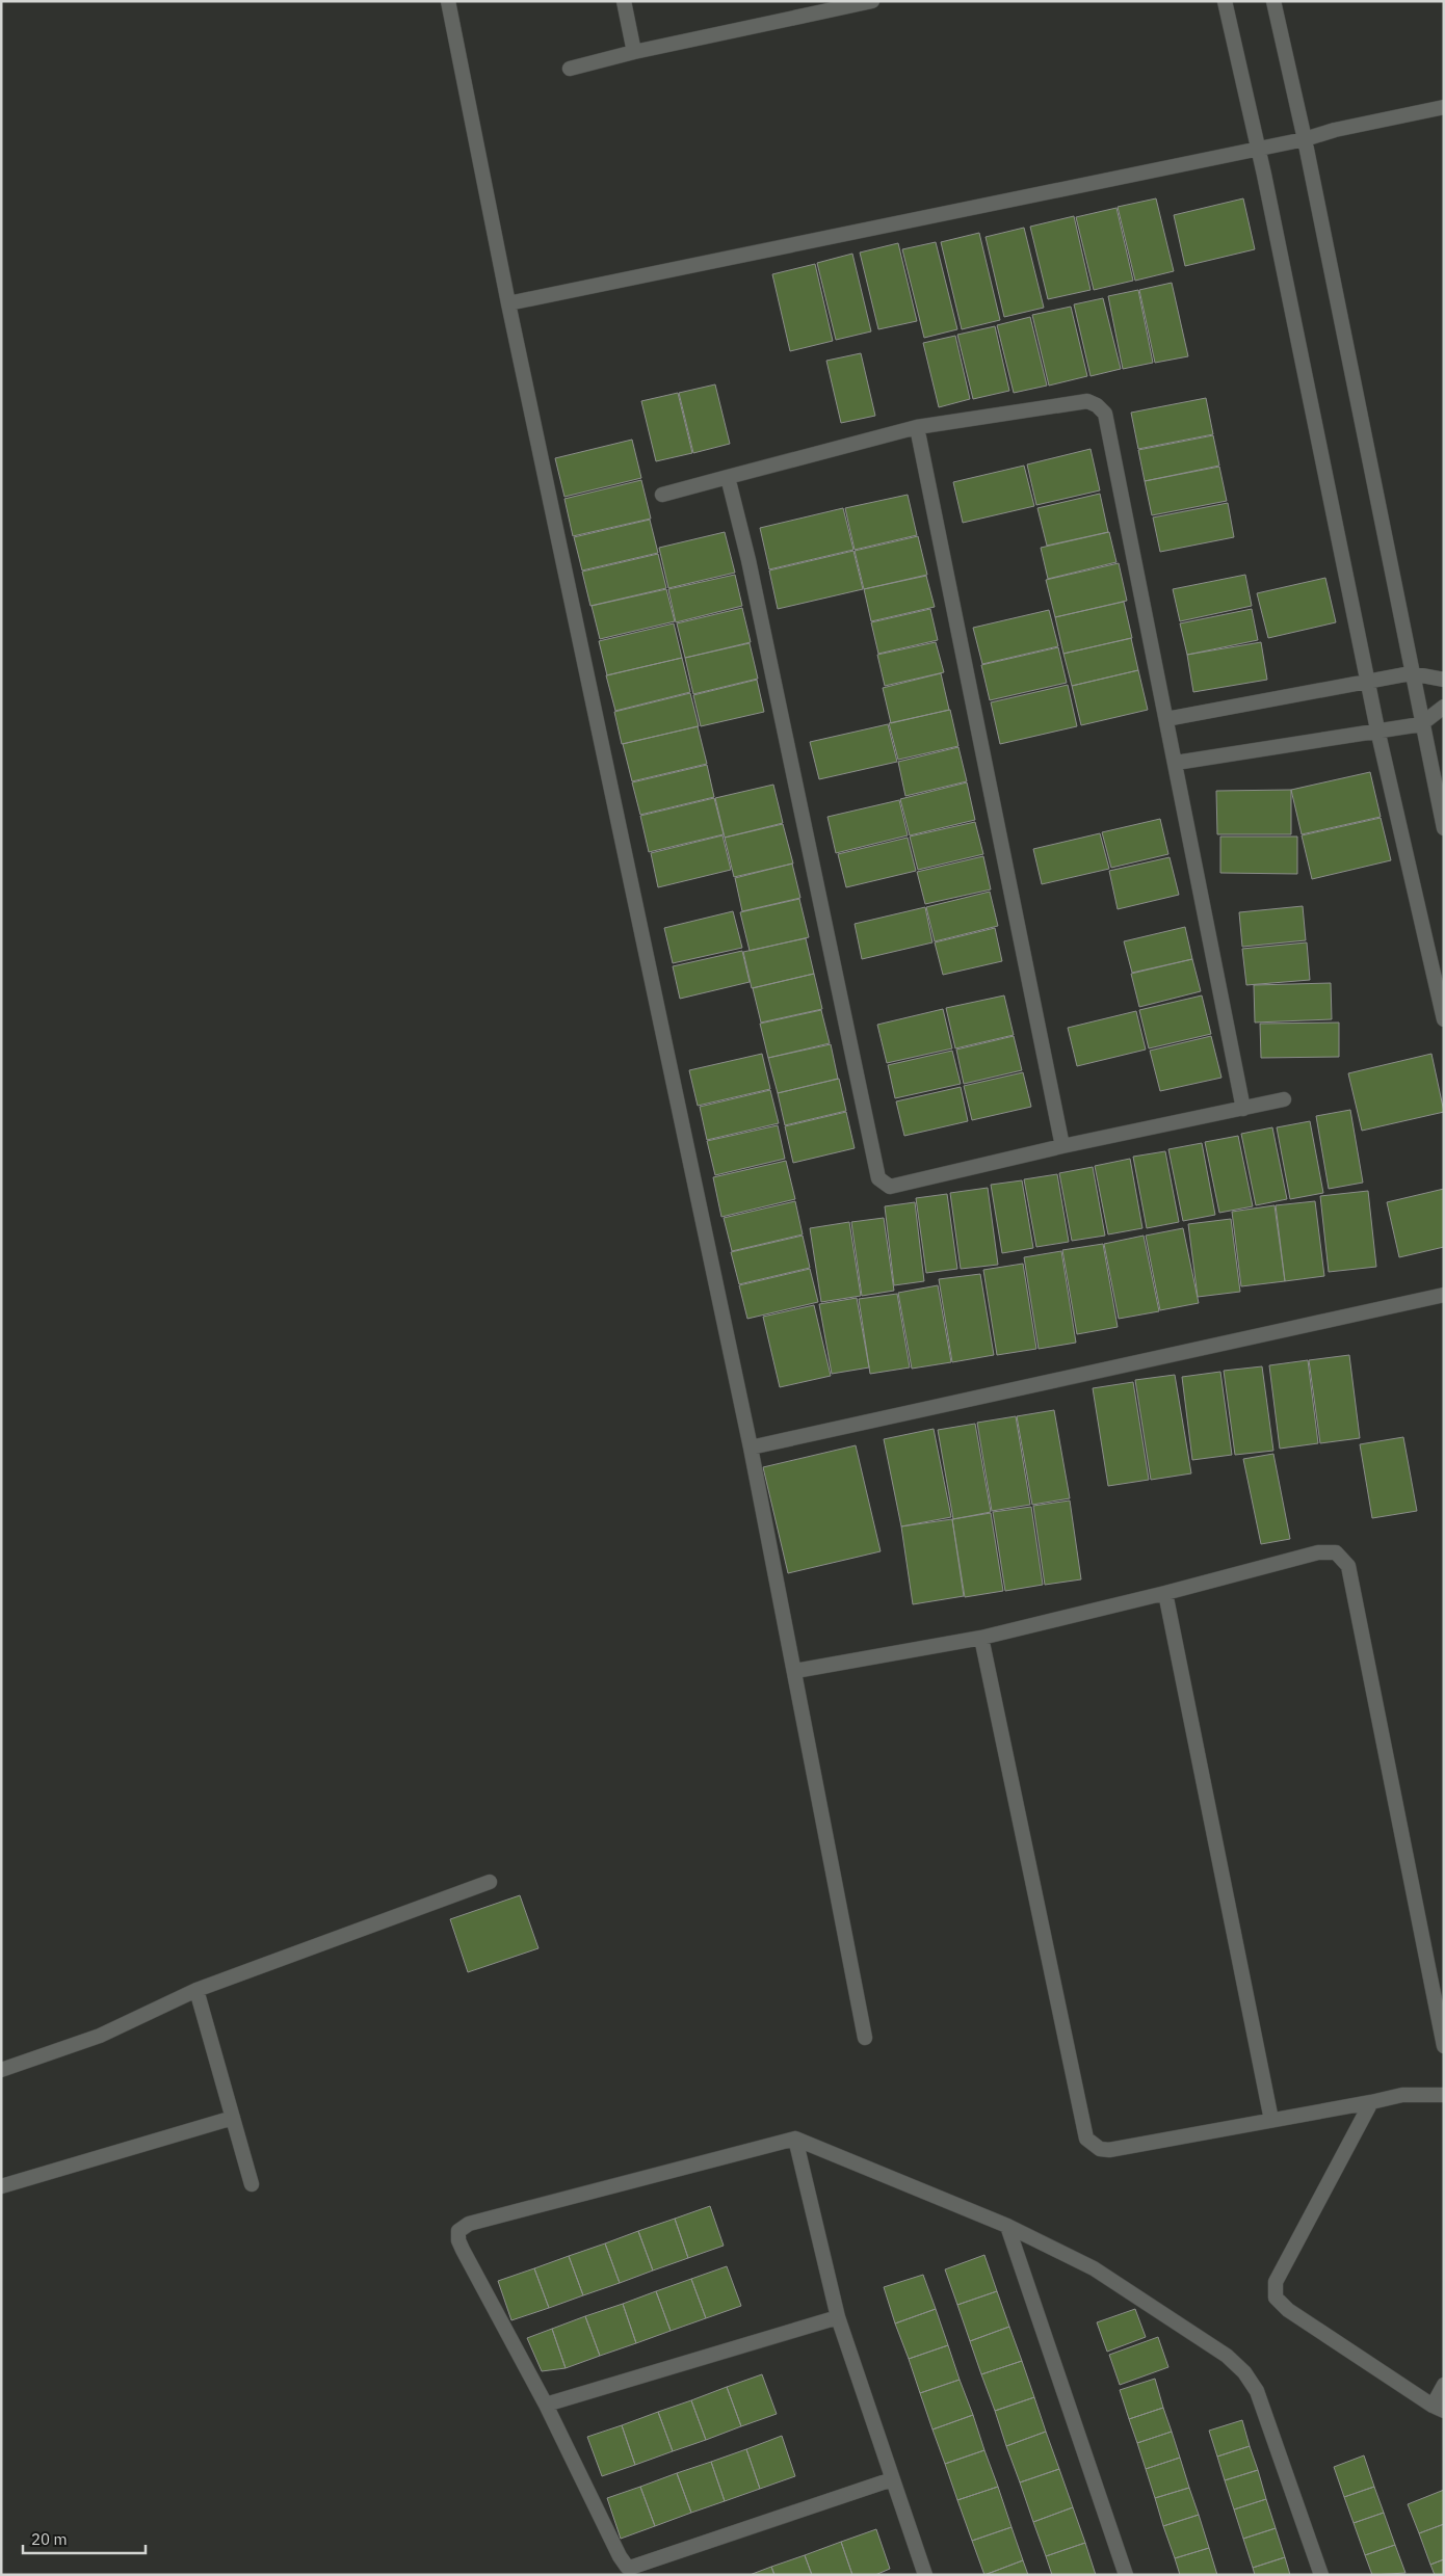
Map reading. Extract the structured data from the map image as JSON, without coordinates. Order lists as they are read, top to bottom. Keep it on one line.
{"scale_bar":"20 m"}
